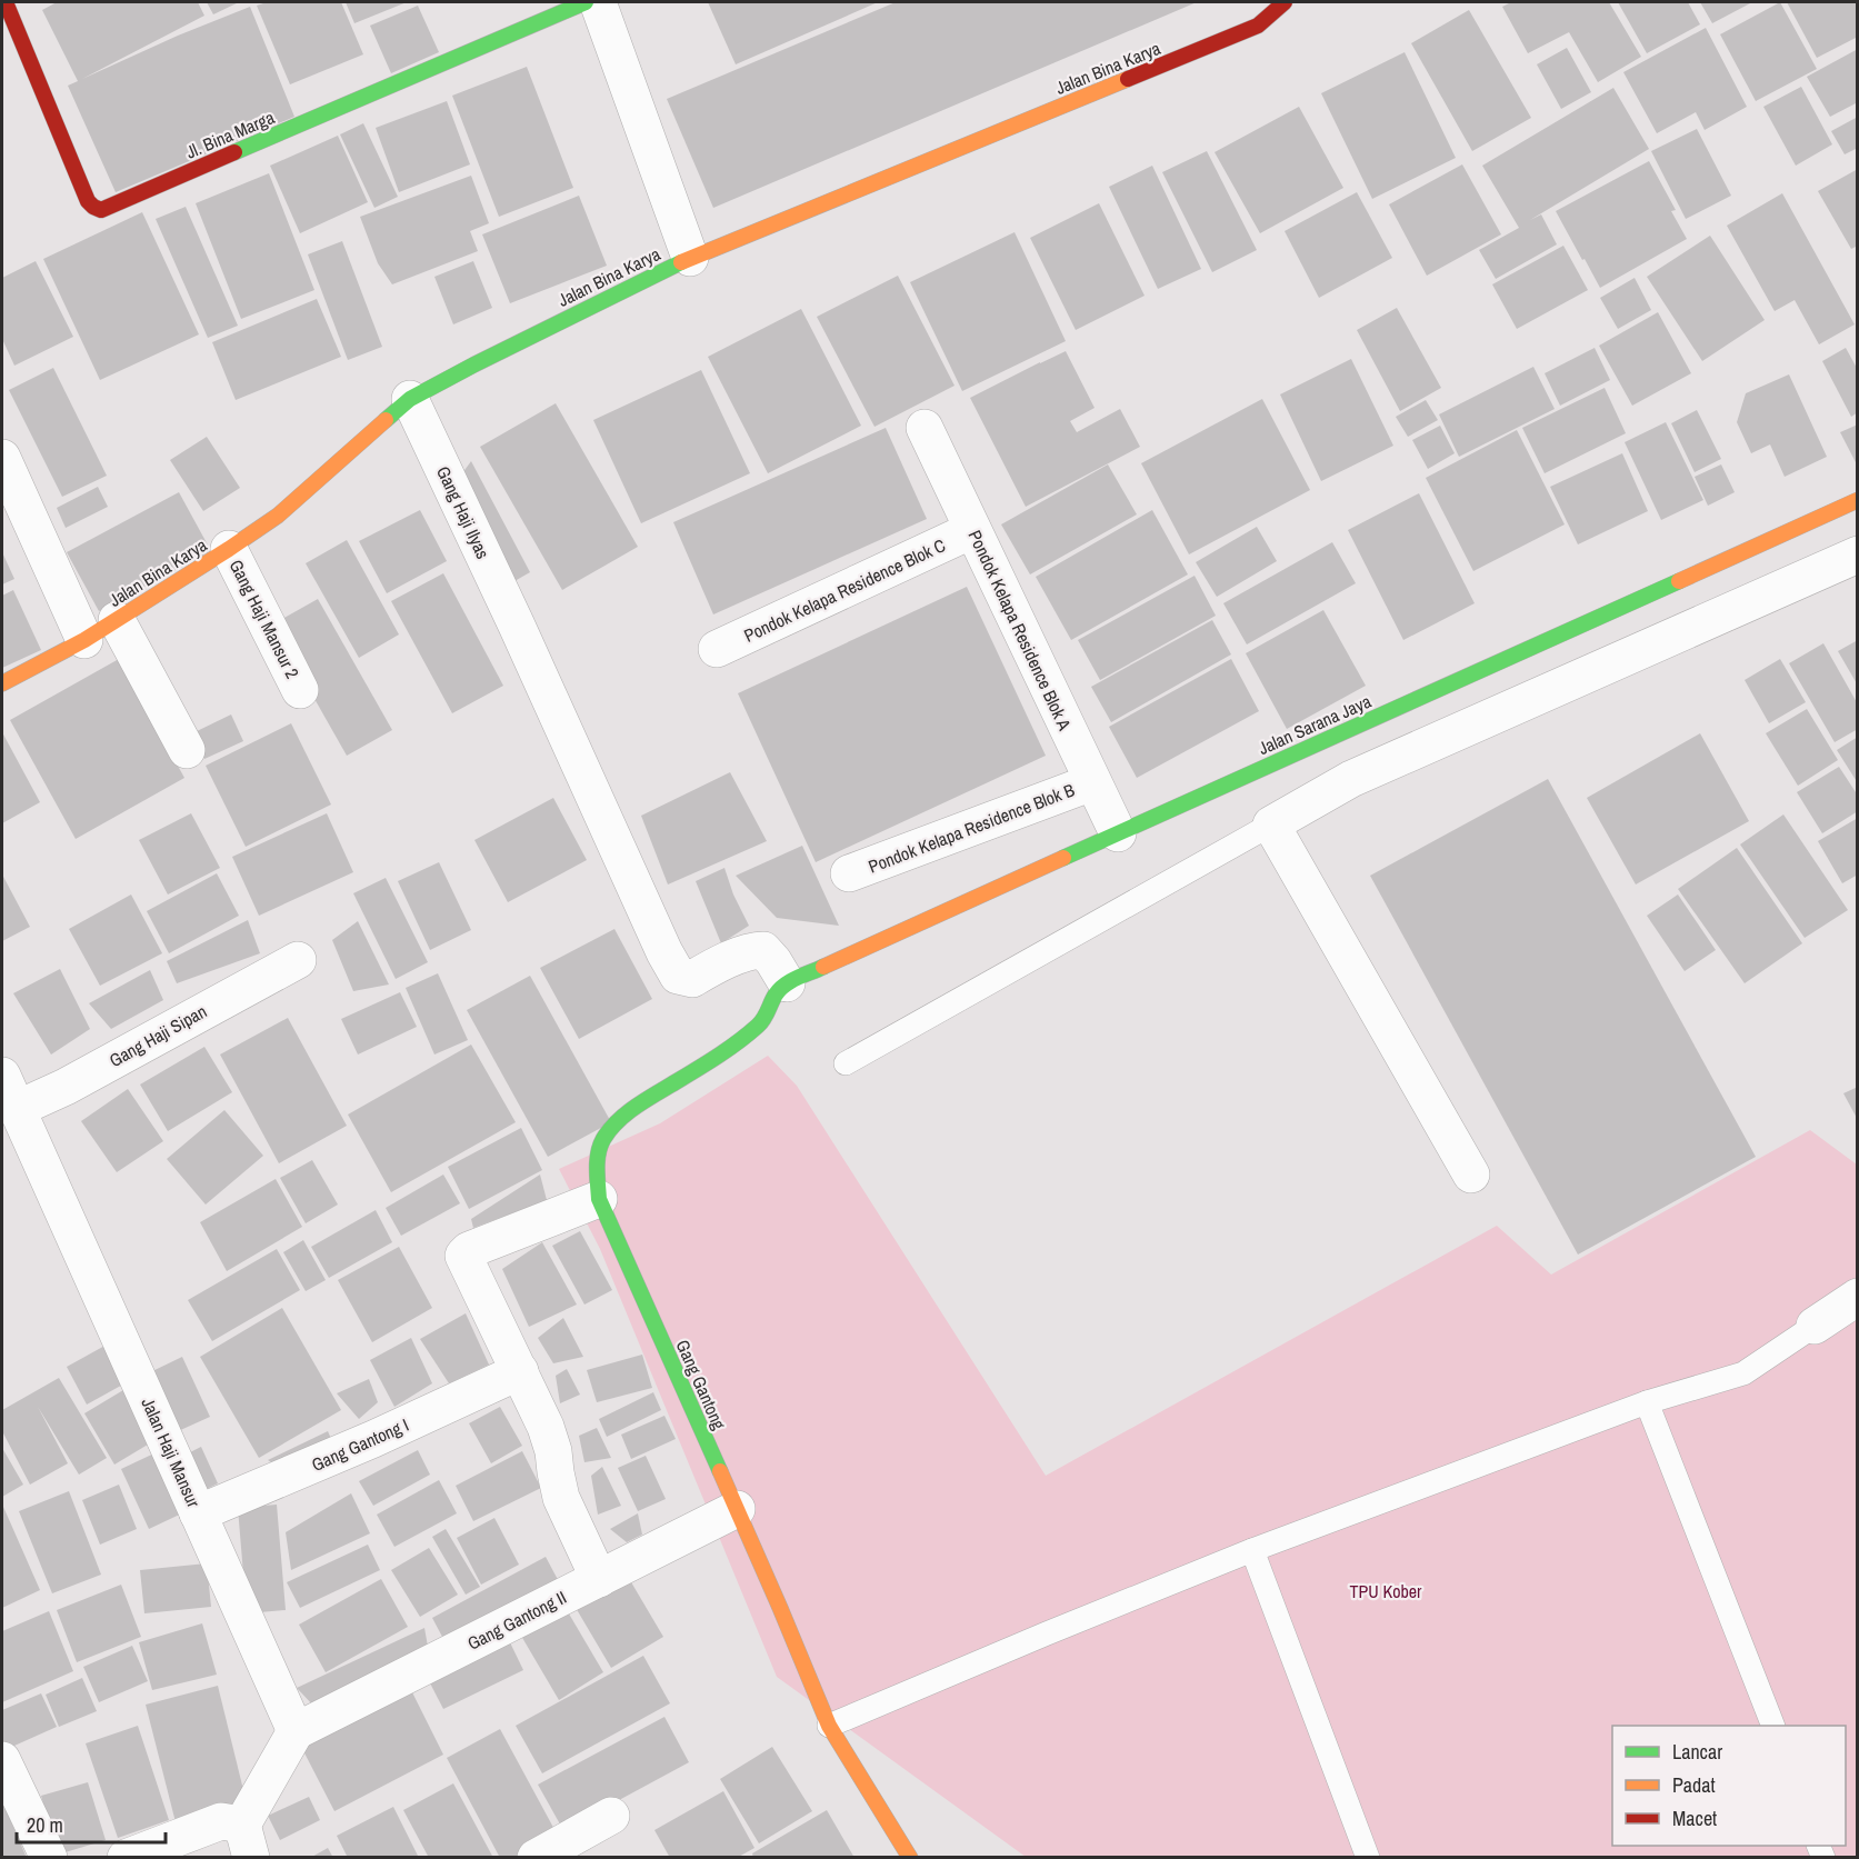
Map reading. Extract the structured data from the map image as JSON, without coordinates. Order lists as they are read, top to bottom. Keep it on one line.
{"streets":{"street":["Jalan Bina Karya","Jl. Bina Marga","Gang Haji Ilyas","Pondok Kelapa Residence Blok C","Gang Haji Mansur 2","Pondok Kelapa Residence Blok A","Jalan Sarana Jaya","Pondok Kelapa Residence Blok B","Gang Haji Sipan","Gang Gantong","Gang Gantong I","Jalan Haji Mansur","Gang Gantong II"]},"crossings":[["Jalan Bina Karya","Gang Haji Ilyas"],["Jalan Bina Karya","Gang Haji Mansur 2"],["Gang Haji Ilyas","Jalan Sarana Jaya"],["Gang Haji Ilyas","Gang Gantong"],["Pondok Kelapa Residence Blok C","Pondok Kelapa Residence Blok A"],["Pondok Kelapa Residence Blok A","Jalan Sarana Jaya"],["Pondok Kelapa Residence Blok A","Pondok Kelapa Residence Blok B"],["Jalan Sarana Jaya","Gang Gantong"],["Gang Haji Sipan","Jalan Haji Mansur"],["Gang Gantong","Gang Gantong II"],["Gang Gantong I","Jalan Haji Mansur"],["Jalan Haji Mansur","Gang Gantong II"]],"parks":["TPU Kober"],"legend":["Lancar","Padat","Macet"],"scale_bar":"20 m"}
